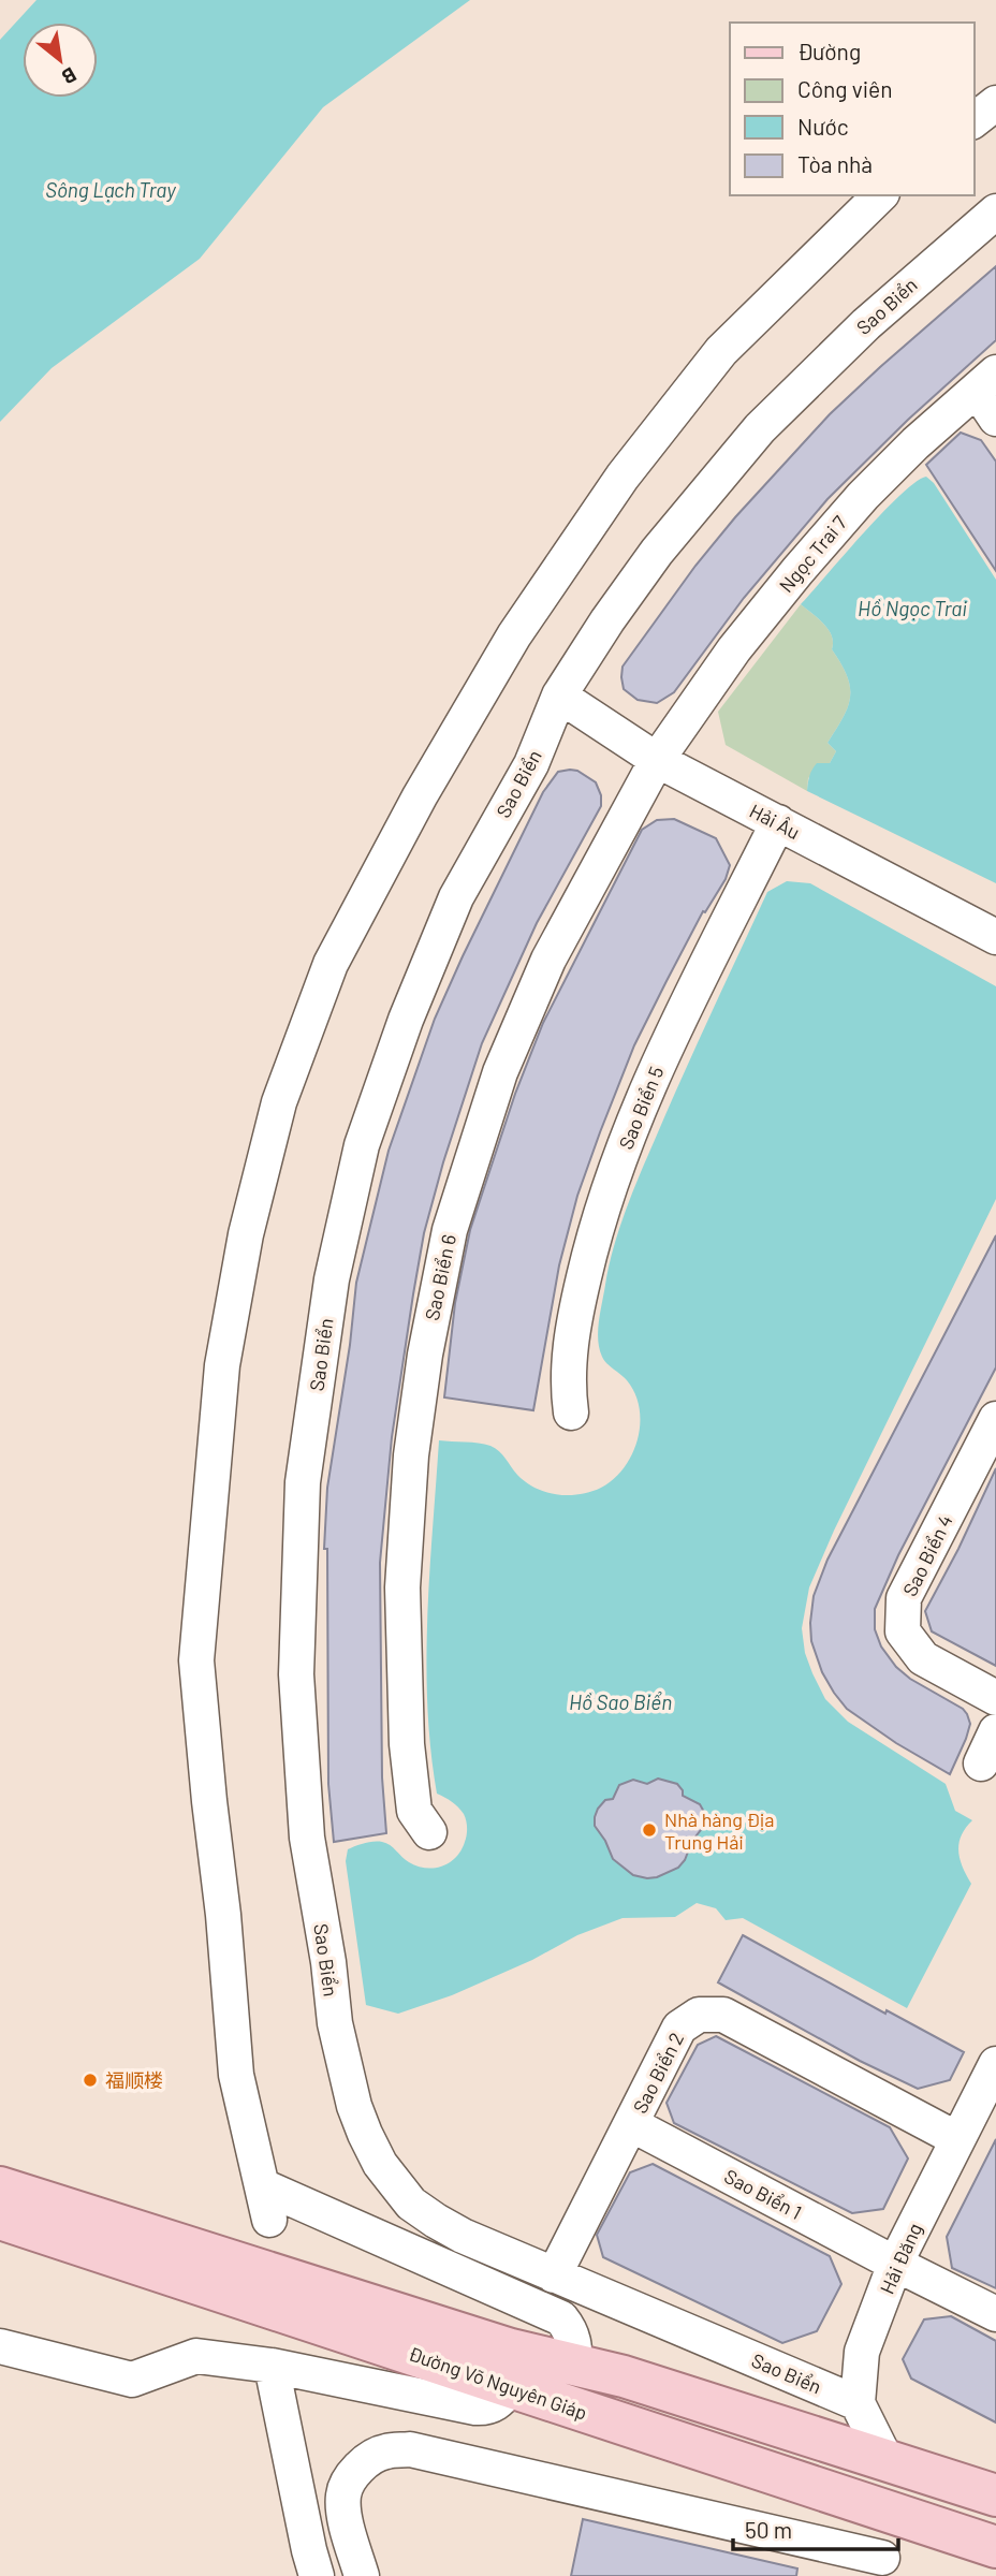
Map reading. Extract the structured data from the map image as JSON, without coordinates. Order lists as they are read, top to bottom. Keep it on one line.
{"streets":{"main road":["Đường Võ Nguyên Giáp"],"street":["Sao Biển","Ngọc Trai 7","Hải Âu","Sao Biển 5","Sao Biển 6","Sao Biển 4","Sao Biển 2","Sao Biển 1","Hải Đăng"]},"crossings":[["Sao Biển","Hải Âu"],["Sao Biển","Sao Biển 2"],["Sao Biển","Hải Đăng"],["Ngọc Trai 7","Hải Âu"],["Ngọc Trai 7","Sao Biển 6"],["Hải Âu","Sao Biển 5"],["Hải Âu","Sao Biển 6"],["Sao Biển 2","Sao Biển 1"],["Sao Biển 2","Hải Đăng"],["Sao Biển 1","Hải Đăng"]],"water":["Sông Lạch Tray","Hồ Ngọc Trai","Hồ Sao Biển"],"places":["Nhà hàng Địa Trung Hải","福顺楼"],"legend":["Đường","Công viên","Nước","Tòa nhà"],"scale_bar":"50 m","north":"bottom right"}
